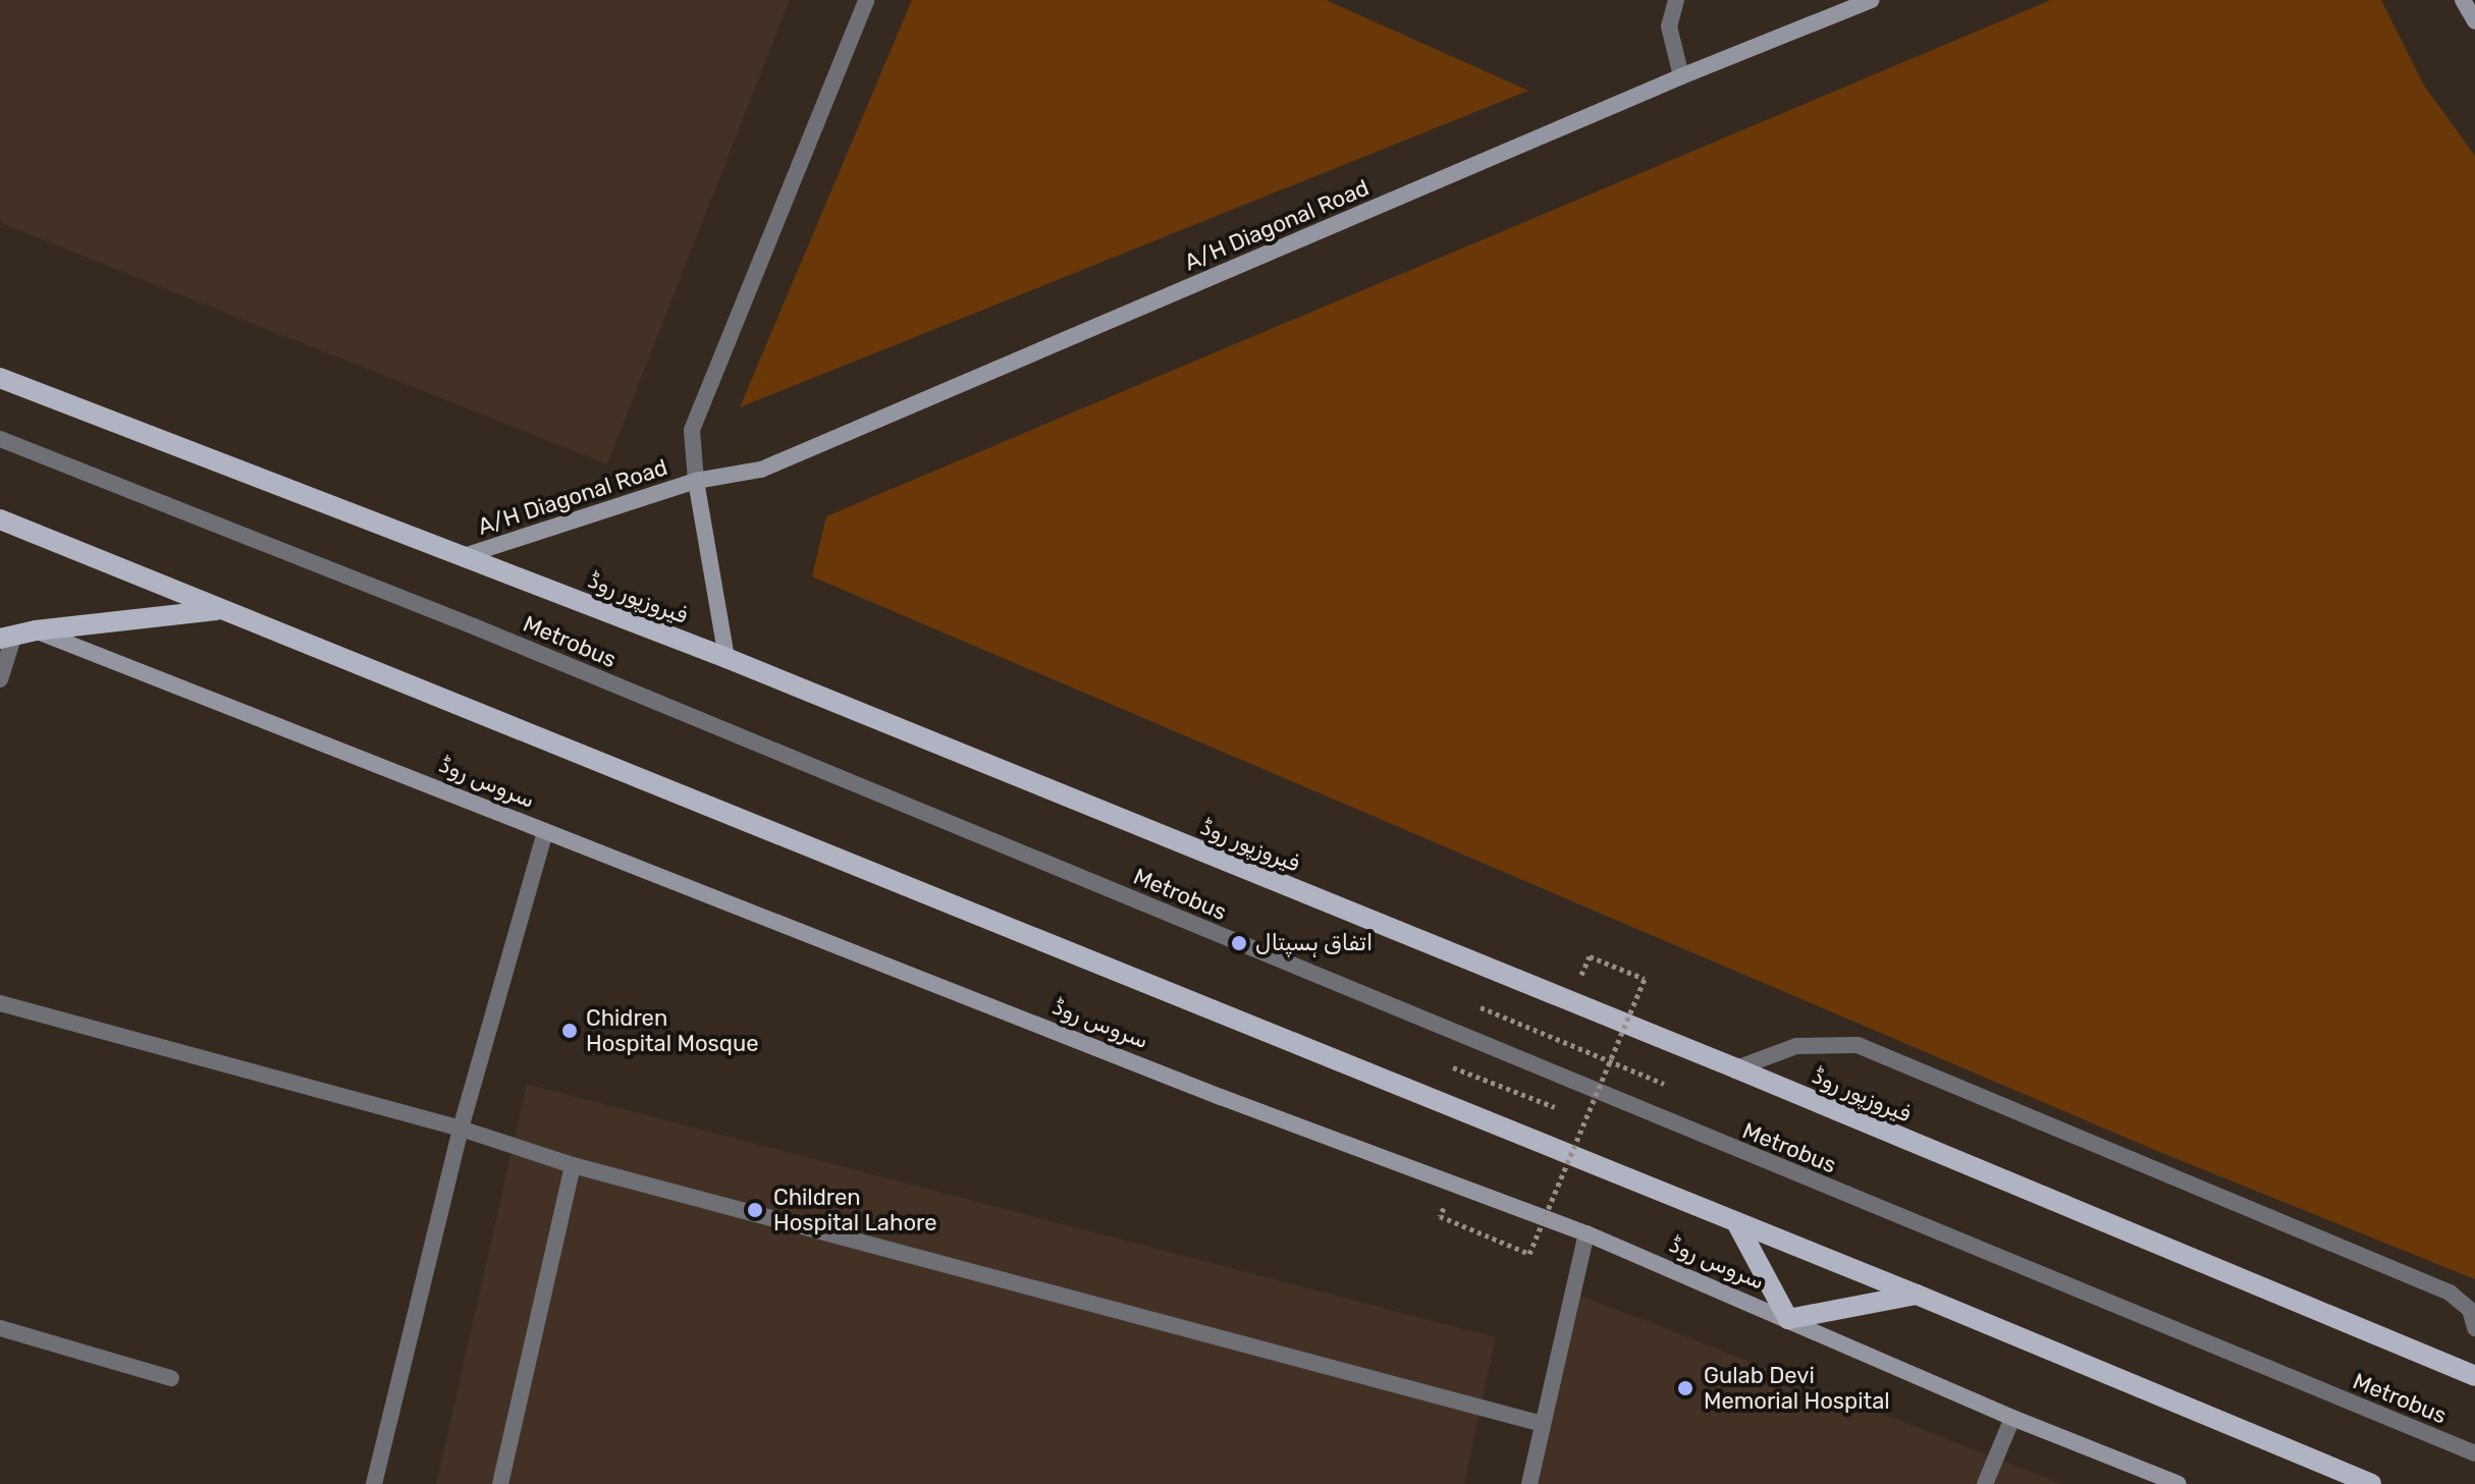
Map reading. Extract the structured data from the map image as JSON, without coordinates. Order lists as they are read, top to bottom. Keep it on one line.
{"streets":{"main road":["فیروزپور روڈ"],"street":["A/H Diagonal Road","Metrobus","سروس روڈ"]},"crossings":[["A/H Diagonal Road","فیروزپور روڈ"]],"places":["اتفاق ہسپتال","Chidren Hospital Mosque","Children Hospital Lahore","Gulab Devi Memorial Hospital"]}
